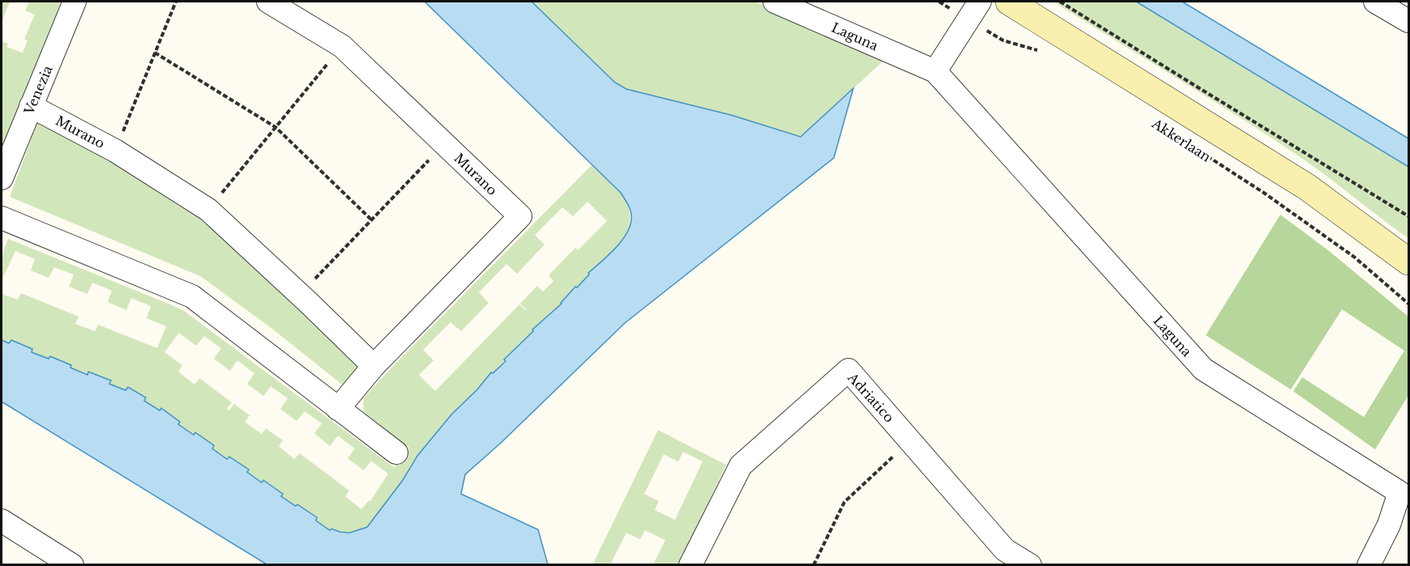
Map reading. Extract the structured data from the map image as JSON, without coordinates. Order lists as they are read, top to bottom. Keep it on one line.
{"streets":{"street":["Laguna","Venezia","Murano","Akkerlaan","Adriatico"]},"crossings":[["Venezia","Murano"]]}
